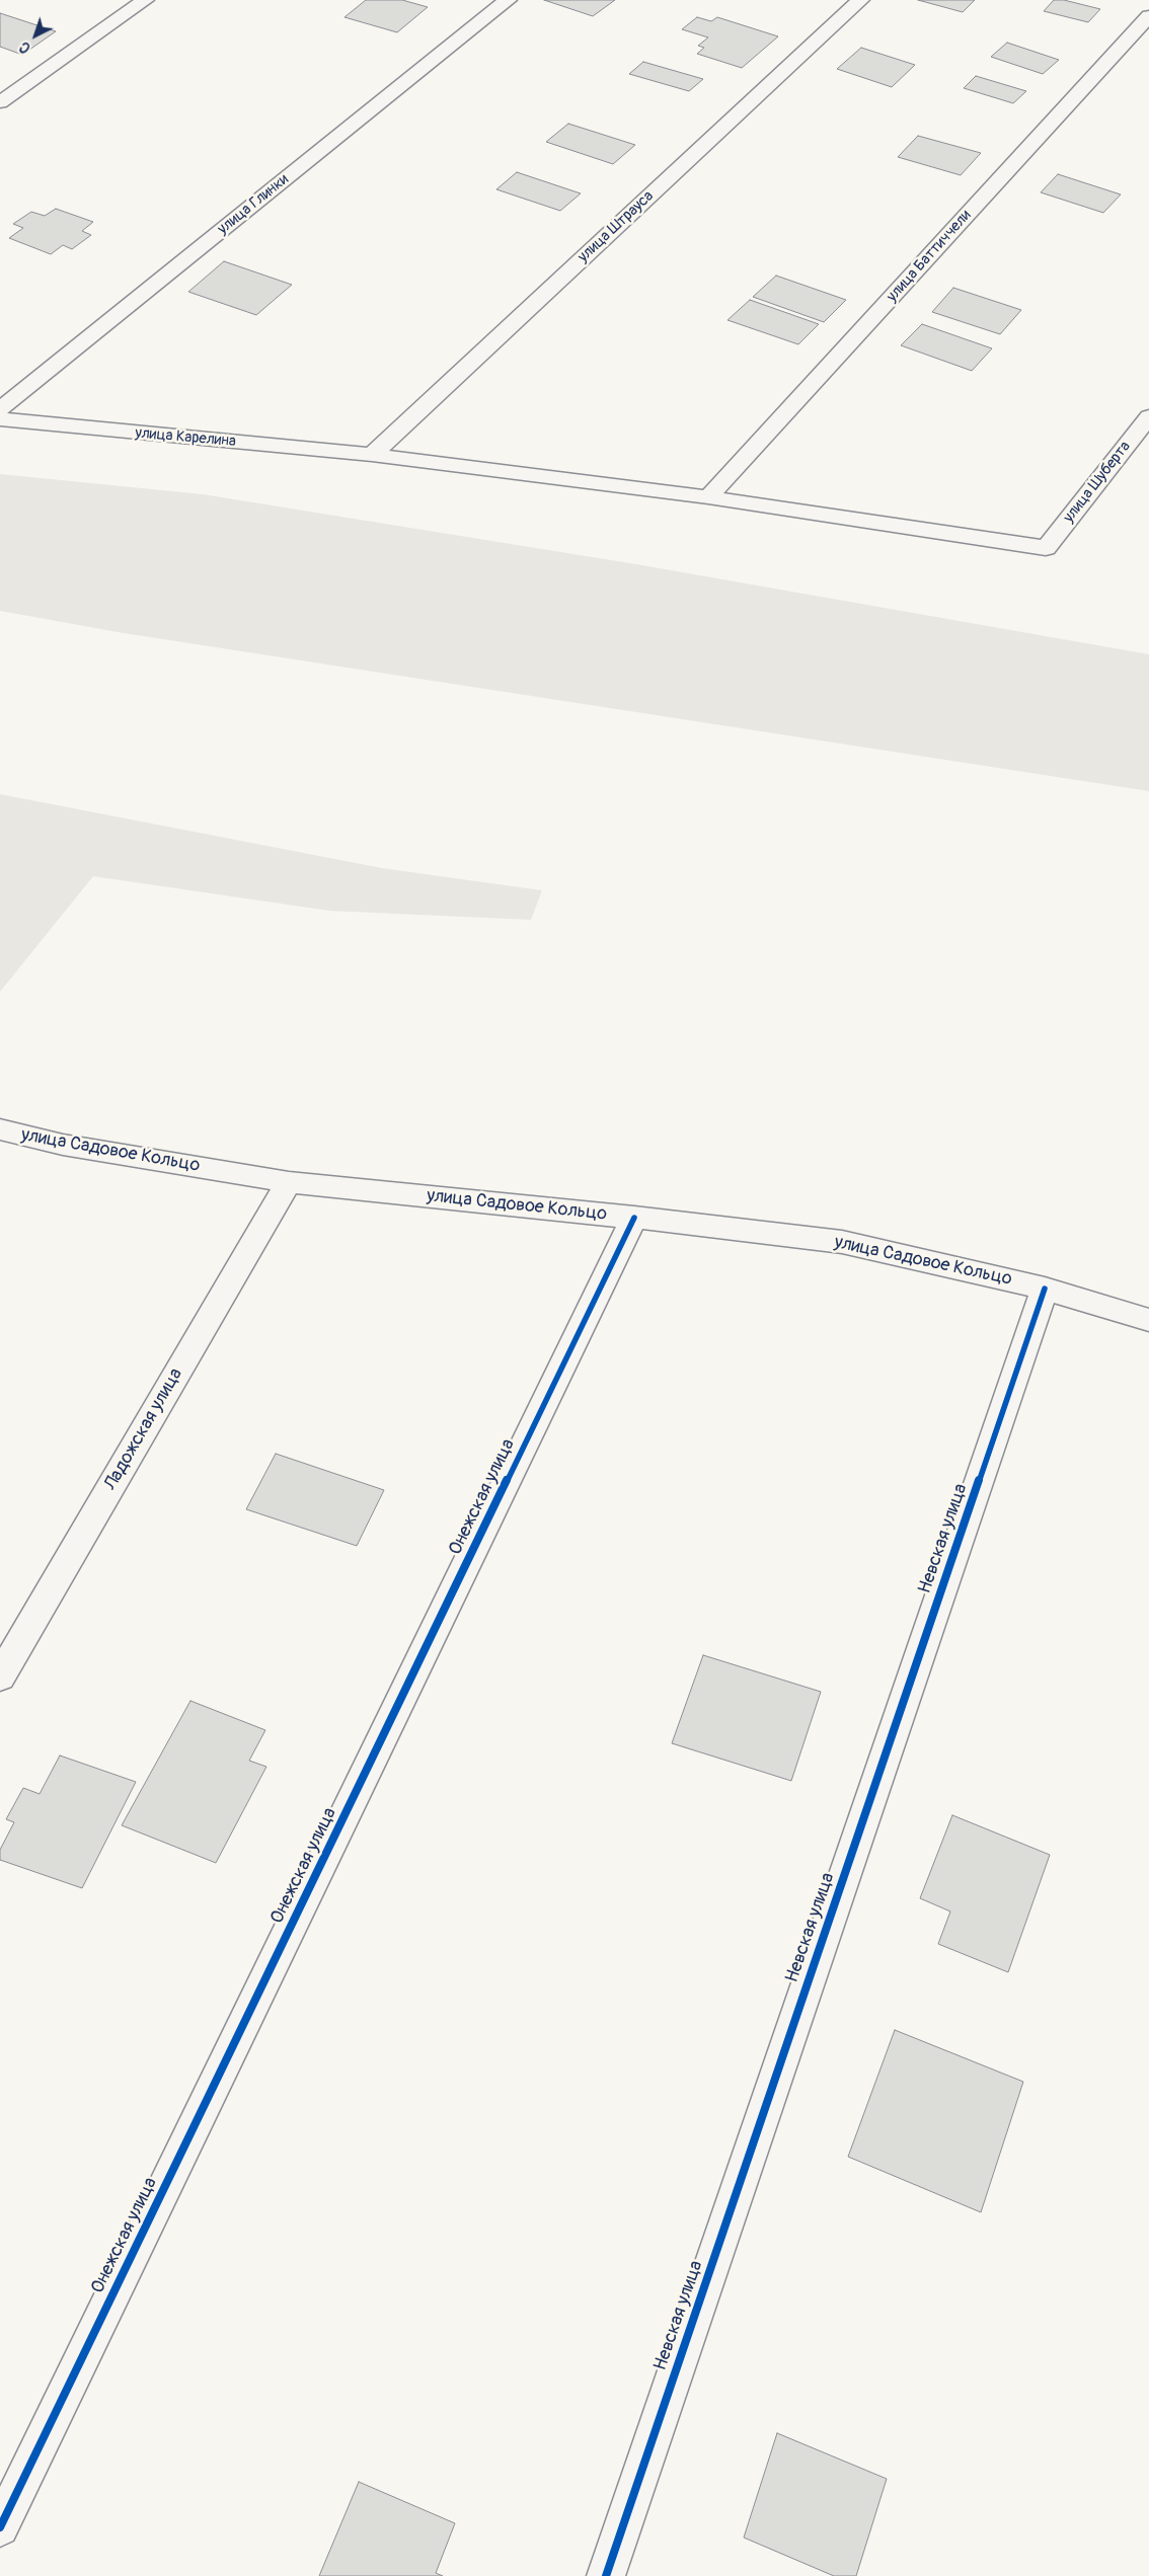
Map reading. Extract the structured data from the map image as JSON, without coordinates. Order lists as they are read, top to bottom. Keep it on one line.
{"streets":{"street":["улица Глинки","улица Штрауса","улица Баттиччели","улица Карелина","улица Шуберта","улица Садовое Кольцо","Ладожская улица","Онежская улица","Невская улица"]},"crossings":[["улица Штрауса","улица Карелина"],["улица Баттиччели","улица Карелина"],["улица Карелина","улица Шуберта"],["улица Садовое Кольцо","Ладожская улица"],["улица Садовое Кольцо","Онежская улица"],["улица Садовое Кольцо","Невская улица"]],"north":"bottom left"}
